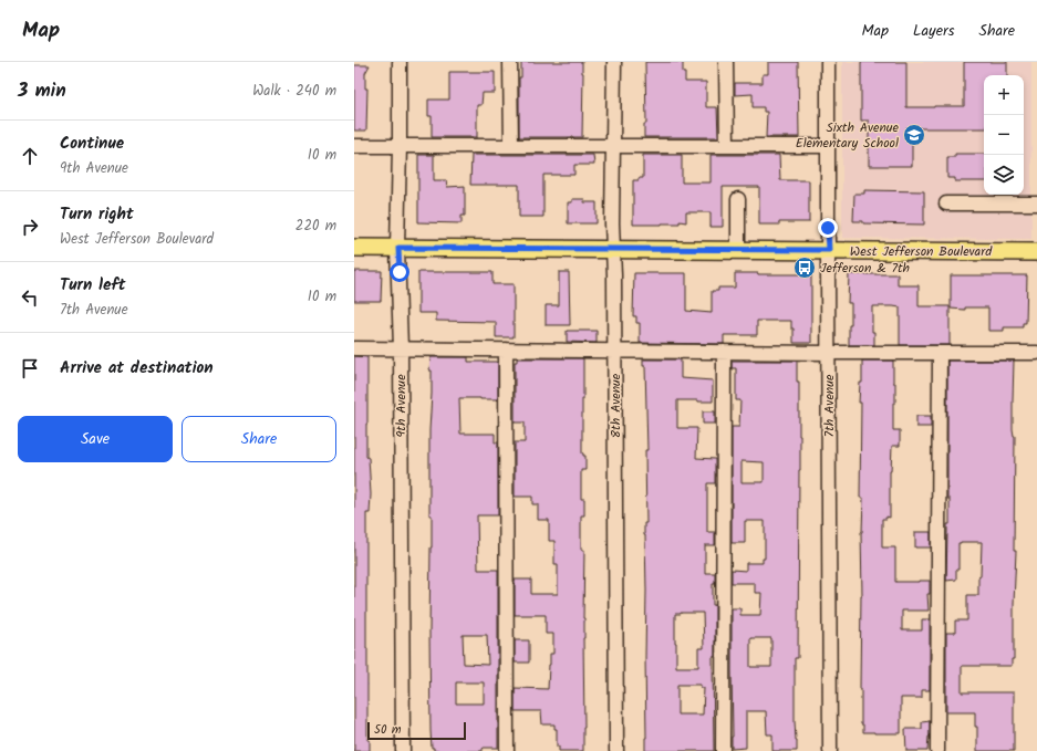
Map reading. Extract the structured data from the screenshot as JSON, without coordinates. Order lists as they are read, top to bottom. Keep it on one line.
{"streets":{"main road":["West Jefferson Boulevard"],"street":["9th Avenue","8th Avenue","7th Avenue"]},"crossings":[["West Jefferson Boulevard","9th Avenue"],["West Jefferson Boulevard","8th Avenue"],["West Jefferson Boulevard","7th Avenue"]],"places":{"school or university":["Sixth Avenue Elementary School"],"bus stop":["Jefferson & 7th"]},"scale_bar":"50 m","page":{"header":"Map","nav":["Map","Layers","Share"],"heading":["3 min","Walk · 240 m"],"map_buttons":["+","−"],"list":[["Continue","9th Avenue","10 m"],["Turn right","West Jefferson Boulevard","220 m"],["Turn left","7th Avenue","10 m"],"Arrive at destination"],"buttons":["Save","Share"],"scale":"50 m"}}
